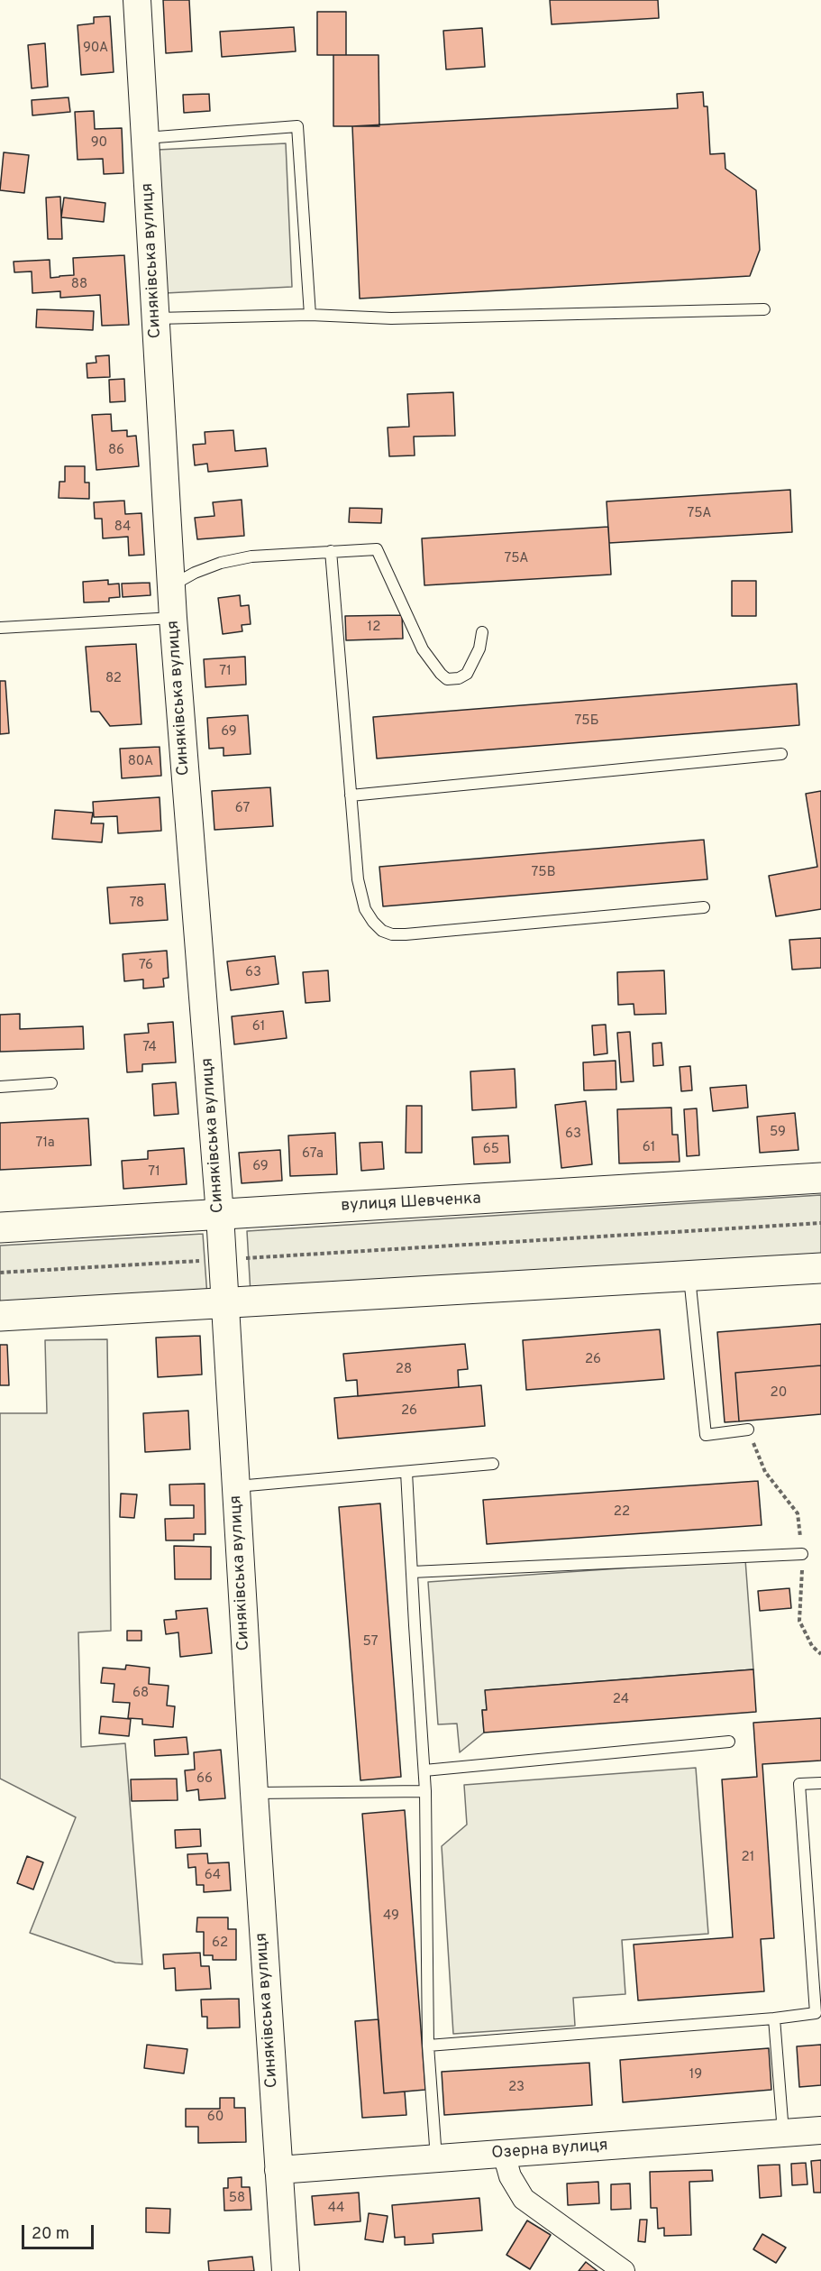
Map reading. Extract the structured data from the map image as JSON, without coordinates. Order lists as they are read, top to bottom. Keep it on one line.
{"streets":{"main road":["вулиця Шевченка"],"street":["Синяківська вулиця","Озерна вулиця"]},"crossings":[["Синяківська вулиця","вулиця Шевченка"],["Синяківська вулиця","Озерна вулиця"]],"house_numbers":["90А","90","88","86","75А","84","75А","12","71","82","75Б","69","80А","67","75В","78","76","63","61","74","59","63","71а","61","65","67а","69","71","26","28","20","26","22","57","68","24","66","21","64","49","62","19","23","60","58","44"],"scale_bar":"20 m"}
